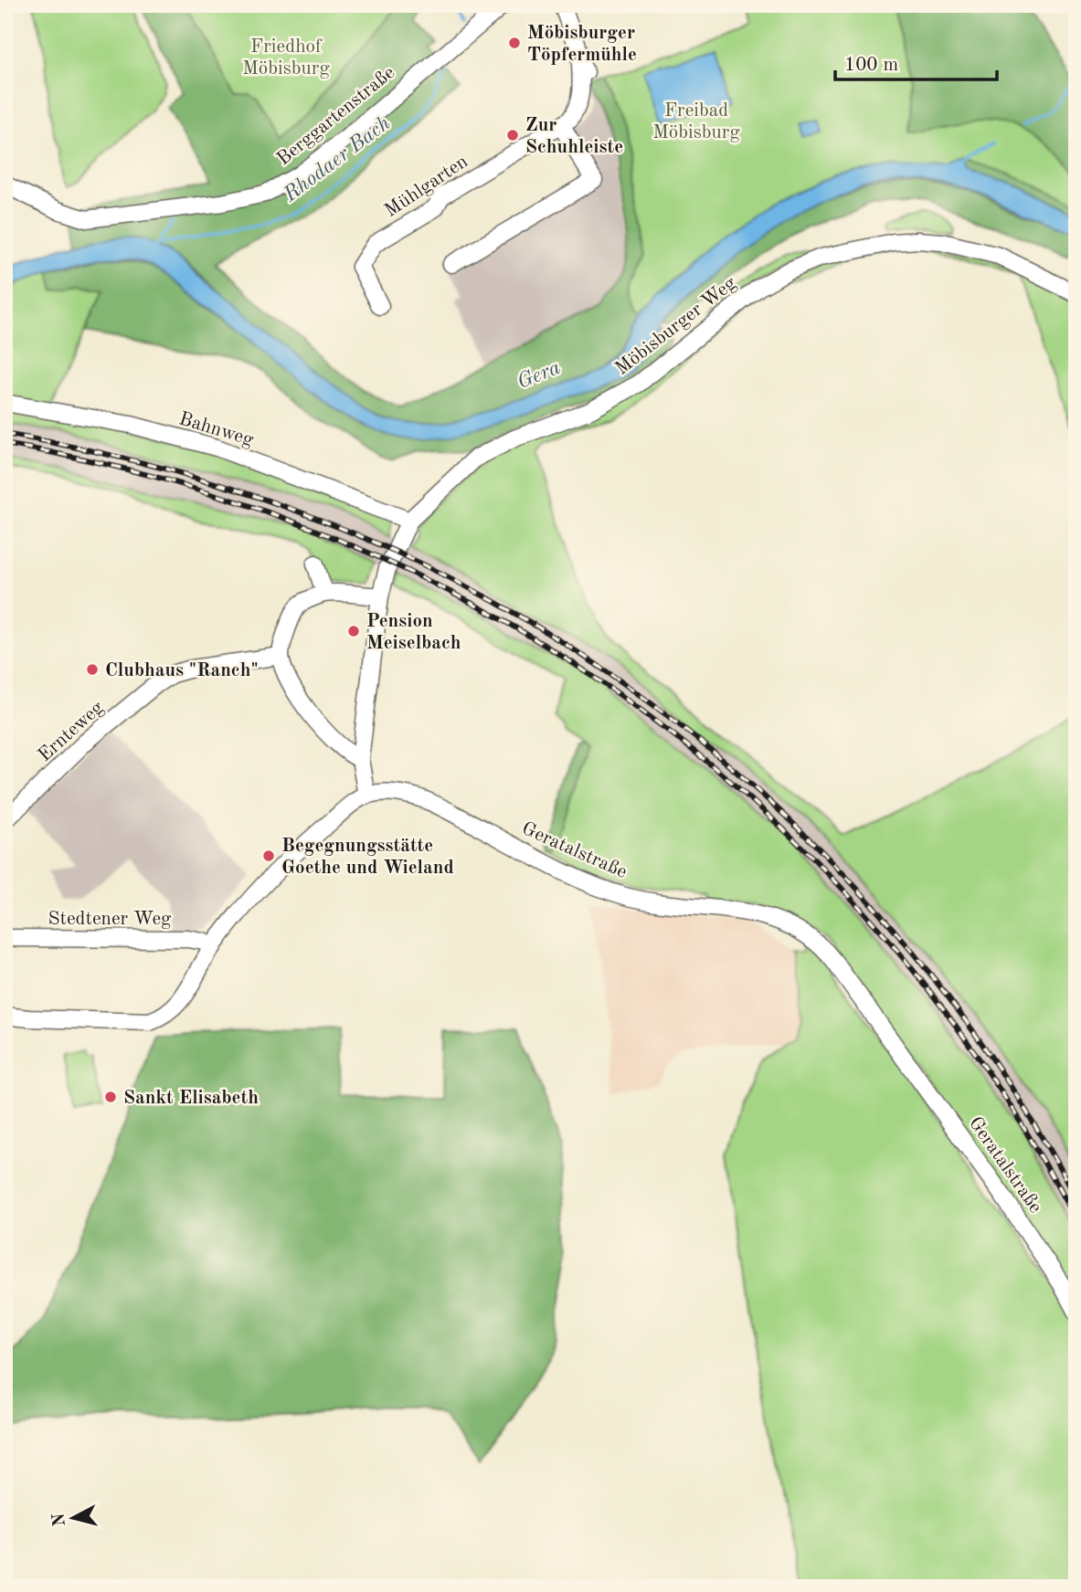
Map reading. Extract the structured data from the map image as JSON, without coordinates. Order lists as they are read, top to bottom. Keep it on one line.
{"streets":{"street":["Berggartenstraße","Mühlgarten","Möbisburger Weg","Bahnweg","Ernteweg","Geratalstraße","Stedtener Weg"]},"crossings":[["Möbisburger Weg","Bahnweg"],["Möbisburger Weg","Geratalstraße"]],"water":["Rhodaer Bach","Gera"],"parks":["Friedhof Möbisburg","Freibad Möbisburg"],"places":["Möbisburger Töpfermühle","Zur Schuhleiste","Pension Meiselbach","Clubhaus \"Ranch\"","Begegnungsstätte Goethe und Wieland","Sankt Elisabeth"],"scale_bar":"100 m","north":"left"}
